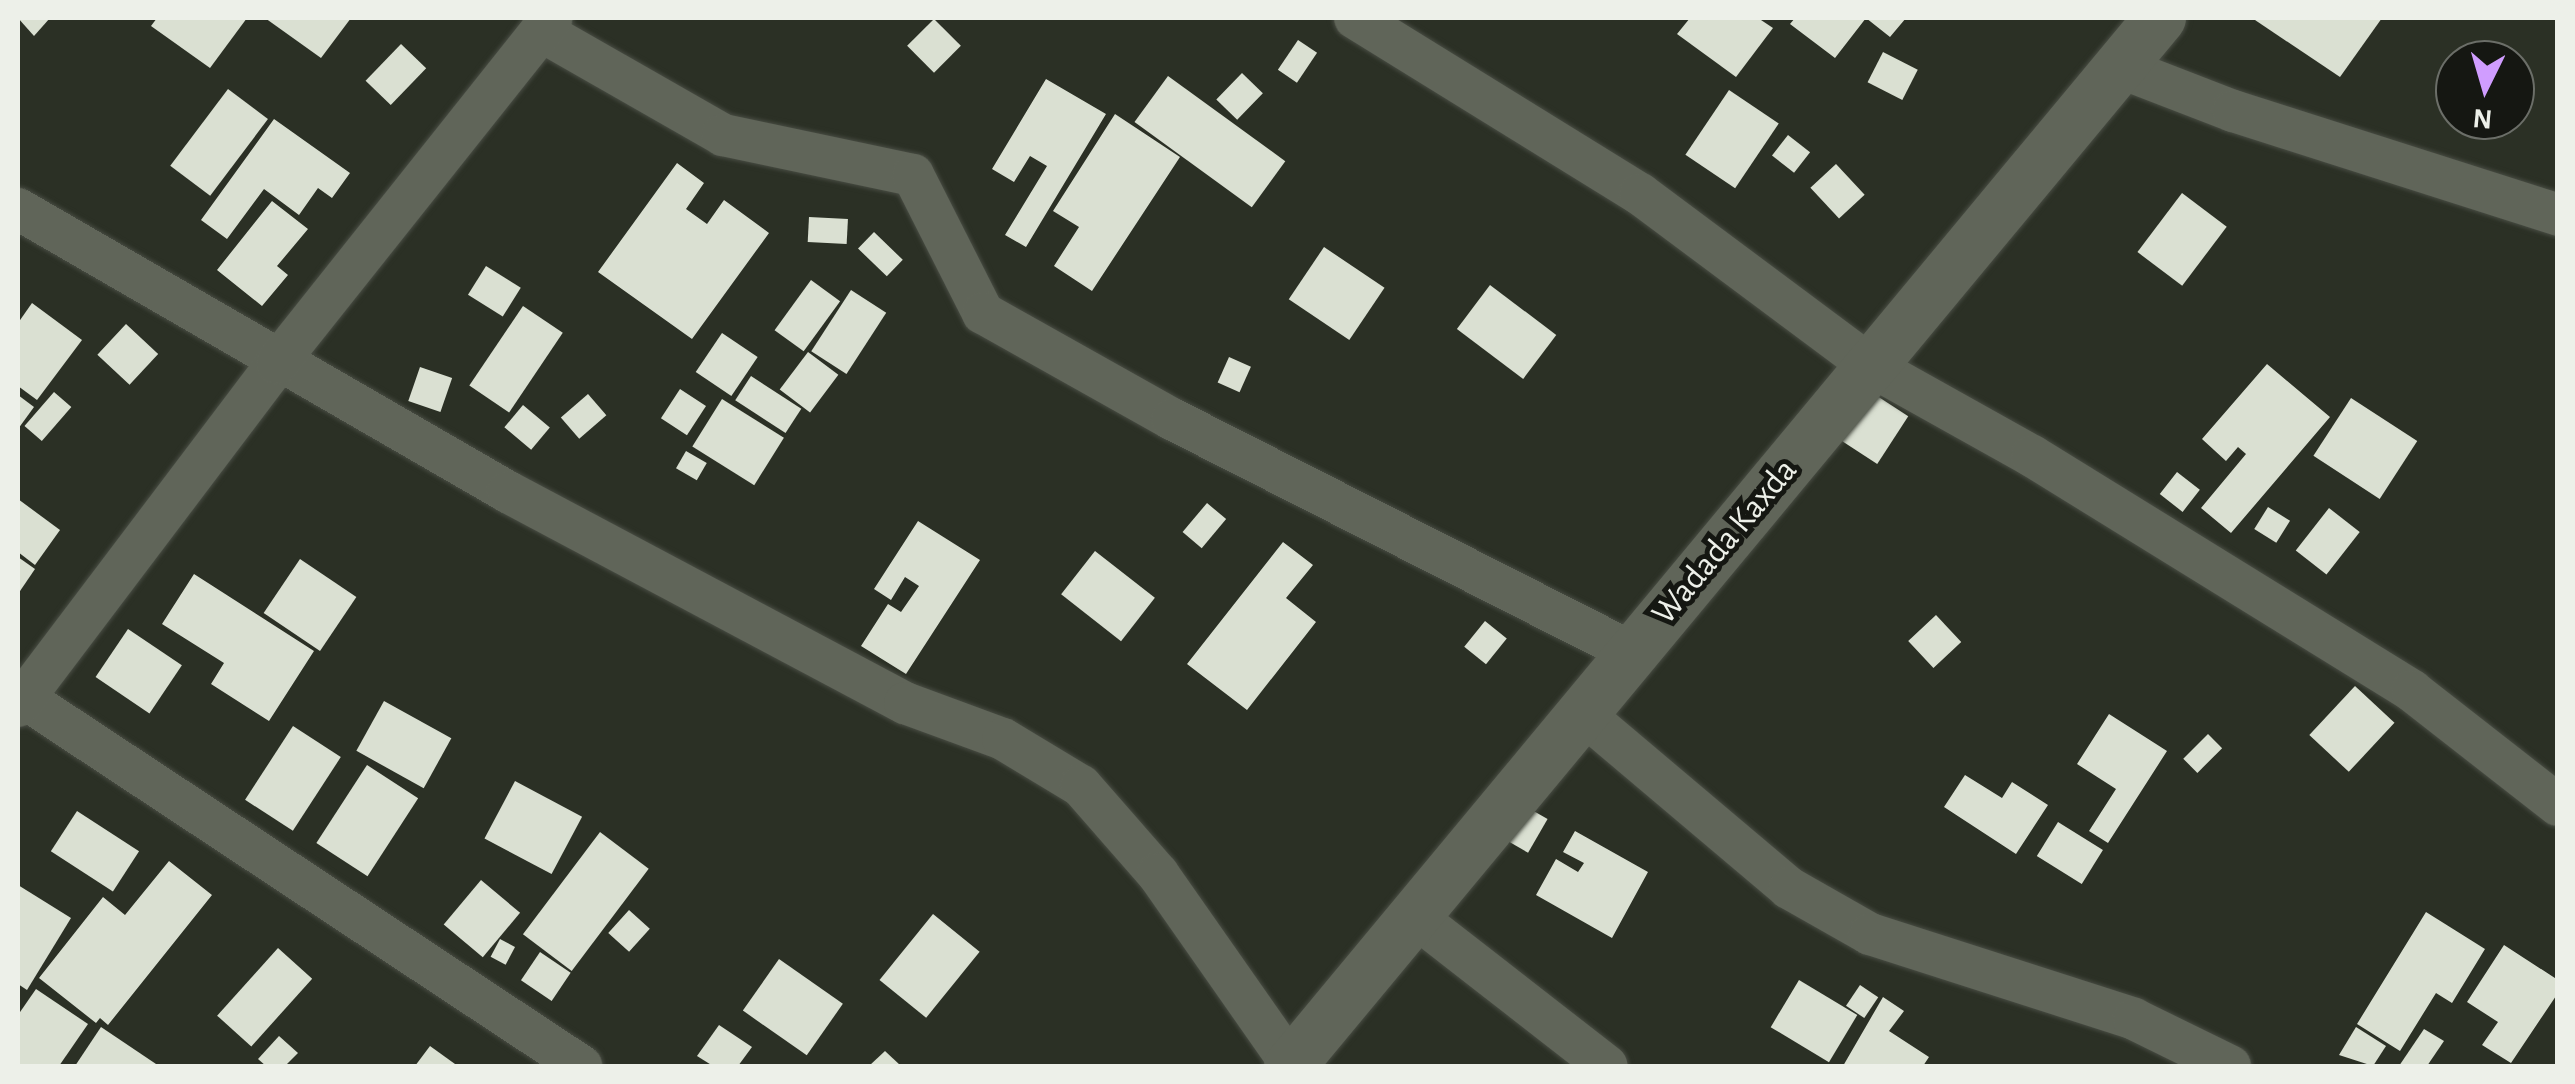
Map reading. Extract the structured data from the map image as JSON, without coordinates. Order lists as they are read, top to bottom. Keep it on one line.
{"streets":{"street":["Wadada Kaxda"]},"north":"bottom"}
